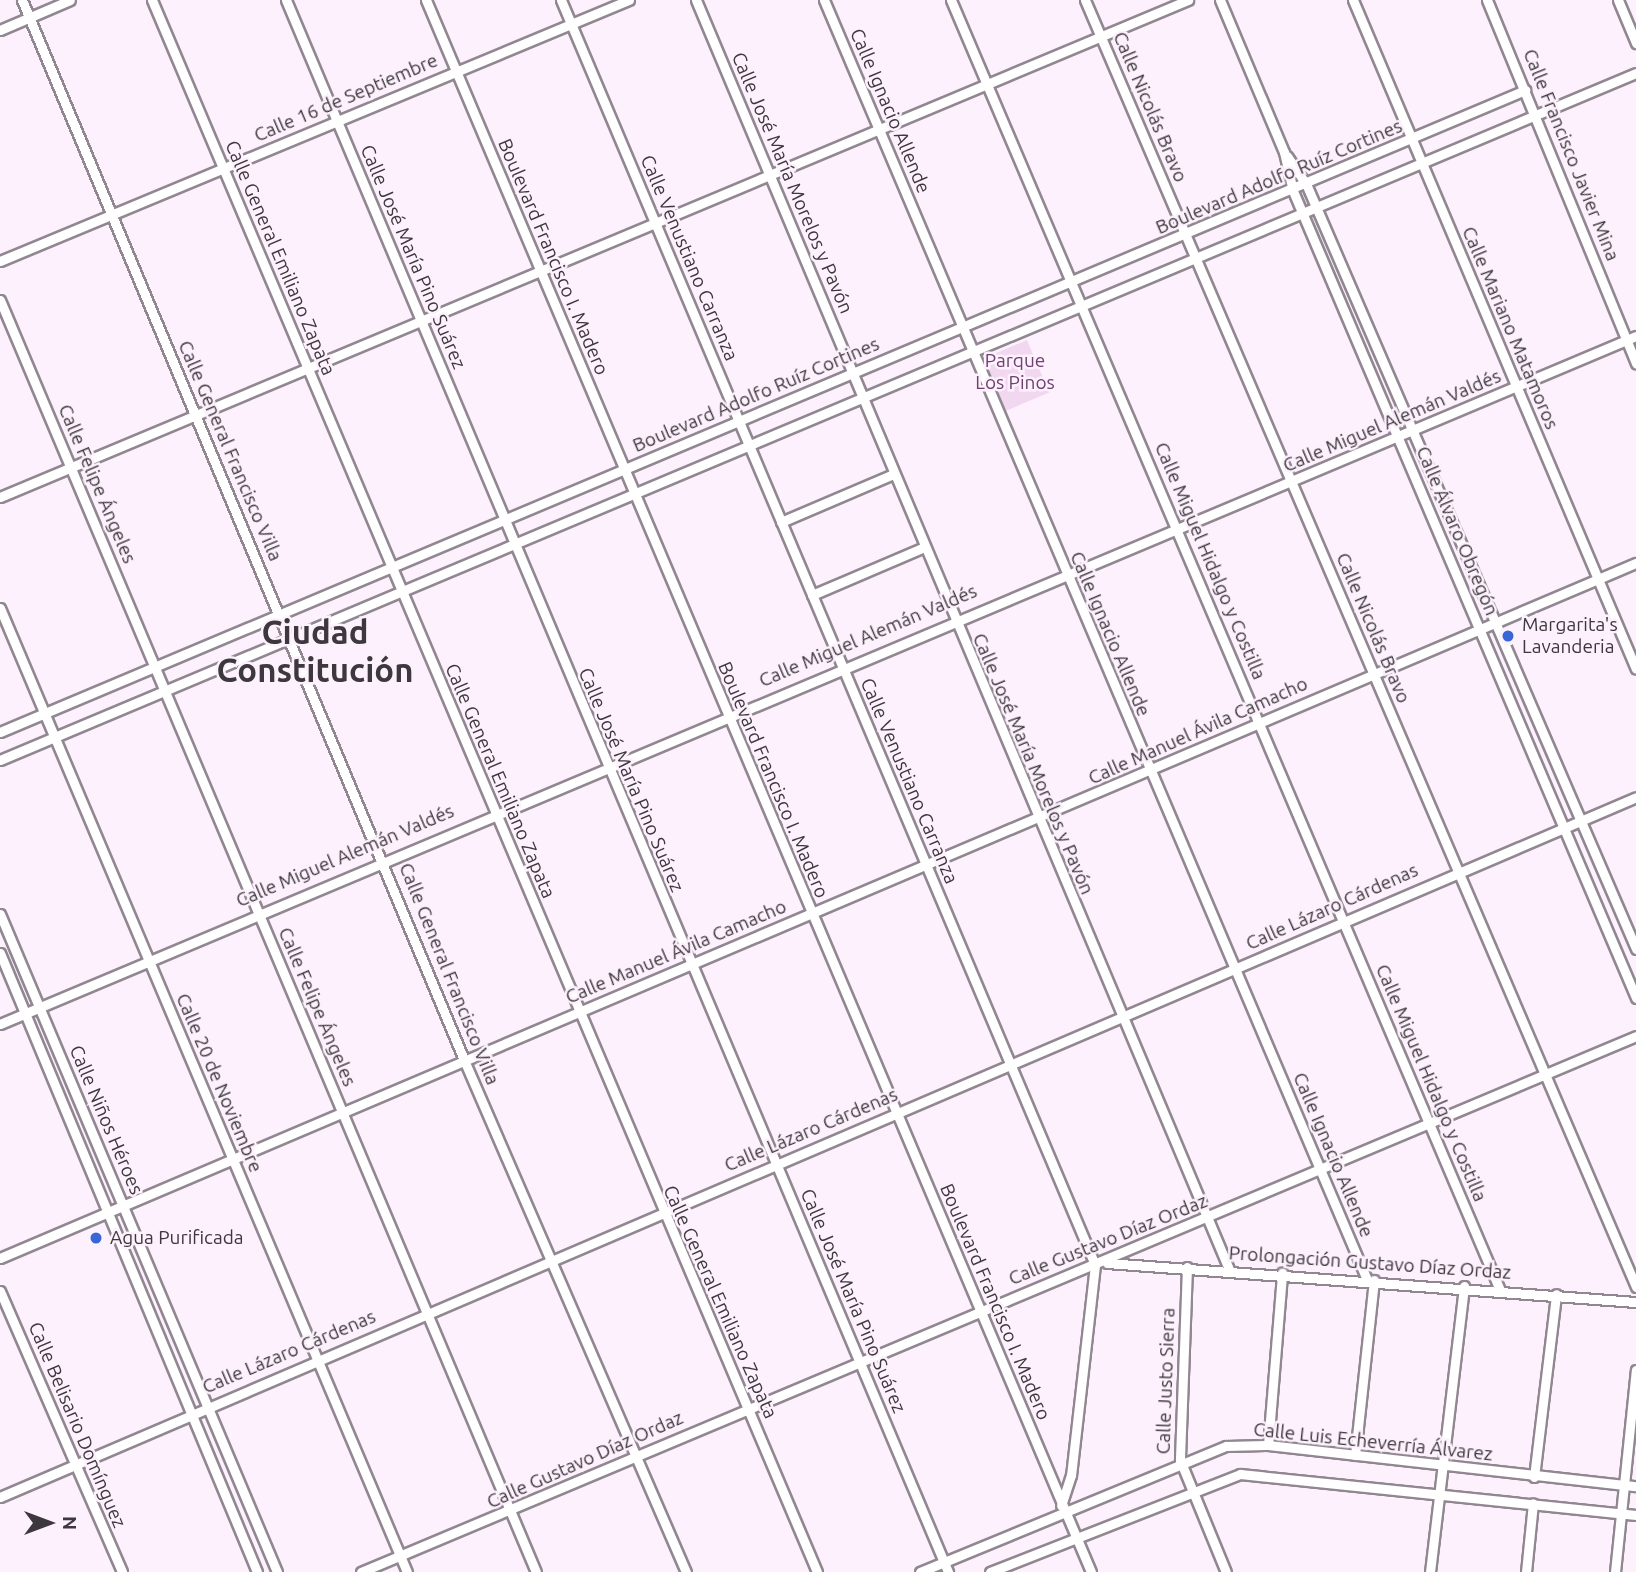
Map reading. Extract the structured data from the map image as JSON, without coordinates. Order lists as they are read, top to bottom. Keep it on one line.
{"streets":{"street":["Calle 16 de Septiembre","Calle Nicolás Bravo","Calle Ignacio Allende","Calle Francisco Javier Mina","Boulevard Adolfo Ruíz Cortines","Calle José María Morelos y Pavón","Calle José María Pino Suárez","Boulevard Francisco I. Madero","Calle General Emiliano Zapata","Calle Venustiano Carranza","Calle Mariano Matamoros","Calle Miguel Alemán Valdés","Calle General Francisco Villa","Calle Felipe Ángeles","Calle Álvaro Obregón","Calle Miguel Hidalgo y Costilla","Calle Manuel Ávila Camacho","Calle Lázaro Cárdenas","Calle 20 de Noviembre","Calle Niños Héroes","Calle Gustavo Díaz Ordaz","Prolongación Gustavo Díaz Ordaz","Calle Justo Sierra","Calle Belisario Domínguez","Calle Luis Echeverría Álvarez"]},"crossings":[["Calle 16 de Septiembre","Calle José María Pino Suárez"],["Calle 16 de Septiembre","Boulevard Francisco I. Madero"],["Calle 16 de Septiembre","Calle General Emiliano Zapata"],["Calle 16 de Septiembre","Calle Venustiano Carranza"],["Calle 16 de Septiembre","Calle General Francisco Villa"],["Calle Nicolás Bravo","Boulevard Adolfo Ruíz Cortines"],["Calle Nicolás Bravo","Calle Miguel Alemán Valdés"],["Calle Nicolás Bravo","Calle Manuel Ávila Camacho"],["Calle Nicolás Bravo","Calle Lázaro Cárdenas"],["Calle Nicolás Bravo","Calle Gustavo Díaz Ordaz"],["Calle Ignacio Allende","Boulevard Adolfo Ruíz Cortines"],["Calle Ignacio Allende","Calle Miguel Alemán Valdés"],["Calle Ignacio Allende","Calle Manuel Ávila Camacho"],["Calle Ignacio Allende","Calle Lázaro Cárdenas"],["Calle Ignacio Allende","Calle Gustavo Díaz Ordaz"],["Calle Ignacio Allende","Prolongación Gustavo Díaz Ordaz"],["Calle Francisco Javier Mina","Boulevard Adolfo Ruíz Cortines"],["Calle Francisco Javier Mina","Calle Miguel Alemán Valdés"],["Boulevard Adolfo Ruíz Cortines","Calle José María Morelos y Pavón"],["Boulevard Adolfo Ruíz Cortines","Calle José María Pino Suárez"],["Boulevard Adolfo Ruíz Cortines","Boulevard Francisco I. Madero"],["Boulevard Adolfo Ruíz Cortines","Calle General Emiliano Zapata"],["Boulevard Adolfo Ruíz Cortines","Calle Venustiano Carranza"],["Boulevard Adolfo Ruíz Cortines","Calle Mariano Matamoros"],["Boulevard Adolfo Ruíz Cortines","Calle General Francisco Villa"],["Boulevard Adolfo Ruíz Cortines","Calle Felipe Ángeles"],["Boulevard Adolfo Ruíz Cortines","Calle Álvaro Obregón"],["Boulevard Adolfo Ruíz Cortines","Calle Miguel Hidalgo y Costilla"],["Boulevard Adolfo Ruíz Cortines","Calle 20 de Noviembre"],["Calle José María Morelos y Pavón","Calle Miguel Alemán Valdés"],["Calle José María Morelos y Pavón","Calle Manuel Ávila Camacho"],["Calle José María Morelos y Pavón","Calle Lázaro Cárdenas"],["Calle José María Morelos y Pavón","Calle Gustavo Díaz Ordaz"],["Calle José María Morelos y Pavón","Prolongación Gustavo Díaz Ordaz"],["Calle José María Pino Suárez","Calle Miguel Alemán Valdés"],["Calle José María Pino Suárez","Calle Manuel Ávila Camacho"],["Calle José María Pino Suárez","Calle Lázaro Cárdenas"],["Calle José María Pino Suárez","Calle Gustavo Díaz Ordaz"],["Calle José María Pino Suárez","Calle Luis Echeverría Álvarez"],["Boulevard Francisco I. Madero","Calle Miguel Alemán Valdés"],["Boulevard Francisco I. Madero","Calle Manuel Ávila Camacho"],["Boulevard Francisco I. Madero","Calle Lázaro Cárdenas"],["Boulevard Francisco I. Madero","Calle Gustavo Díaz Ordaz"],["Boulevard Francisco I. Madero","Calle Luis Echeverría Álvarez"],["Calle General Emiliano Zapata","Calle Miguel Alemán Valdés"],["Calle General Emiliano Zapata","Calle Manuel Ávila Camacho"],["Calle General Emiliano Zapata","Calle Lázaro Cárdenas"],["Calle General Emiliano Zapata","Calle Gustavo Díaz Ordaz"],["Calle Venustiano Carranza","Calle Miguel Alemán Valdés"],["Calle Venustiano Carranza","Calle Manuel Ávila Camacho"],["Calle Venustiano Carranza","Calle Lázaro Cárdenas"],["Calle Venustiano Carranza","Calle Gustavo Díaz Ordaz"],["Calle Venustiano Carranza","Prolongación Gustavo Díaz Ordaz"],["Calle Mariano Matamoros","Calle Miguel Alemán Valdés"],["Calle Mariano Matamoros","Calle Manuel Ávila Camacho"],["Calle Miguel Alemán Valdés","Calle General Francisco Villa"],["Calle Miguel Alemán Valdés","Calle Felipe Ángeles"],["Calle Miguel Alemán Valdés","Calle Álvaro Obregón"],["Calle Miguel Alemán Valdés","Calle Miguel Hidalgo y Costilla"],["Calle Miguel Alemán Valdés","Calle 20 de Noviembre"],["Calle Miguel Alemán Valdés","Calle Niños Héroes"],["Calle General Francisco Villa","Calle Manuel Ávila Camacho"],["Calle General Francisco Villa","Calle Lázaro Cárdenas"],["Calle General Francisco Villa","Calle Gustavo Díaz Ordaz"],["Calle Felipe Ángeles","Calle Manuel Ávila Camacho"],["Calle Felipe Ángeles","Calle Lázaro Cárdenas"],["Calle Felipe Ángeles","Calle Gustavo Díaz Ordaz"],["Calle Álvaro Obregón","Calle Manuel Ávila Camacho"],["Calle Álvaro Obregón","Calle Lázaro Cárdenas"],["Calle Miguel Hidalgo y Costilla","Calle Manuel Ávila Camacho"],["Calle Miguel Hidalgo y Costilla","Calle Lázaro Cárdenas"],["Calle Miguel Hidalgo y Costilla","Calle Gustavo Díaz Ordaz"],["Calle Miguel Hidalgo y Costilla","Prolongación Gustavo Díaz Ordaz"],["Calle Manuel Ávila Camacho","Calle 20 de Noviembre"],["Calle Manuel Ávila Camacho","Calle Niños Héroes"],["Calle Lázaro Cárdenas","Calle 20 de Noviembre"],["Calle Lázaro Cárdenas","Calle Niños Héroes"],["Calle Lázaro Cárdenas","Calle Belisario Domínguez"],["Calle 20 de Noviembre","Calle Gustavo Díaz Ordaz"],["Calle Gustavo Díaz Ordaz","Prolongación Gustavo Díaz Ordaz"],["Prolongación Gustavo Díaz Ordaz","Calle Justo Sierra"],["Calle Justo Sierra","Calle Luis Echeverría Álvarez"]],"districts":["Ciudad Constitución"],"parks":["Parque Los Pinos"],"places":["Margarita's Lavanderia","Agua Purificada"],"north":"right"}
